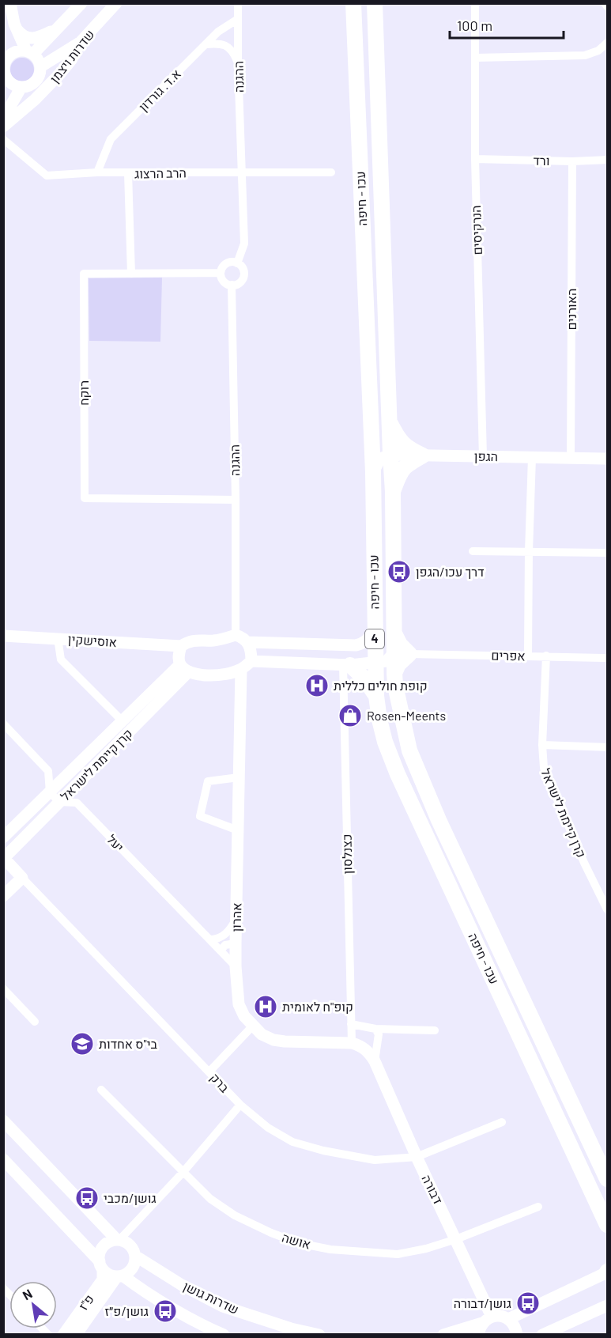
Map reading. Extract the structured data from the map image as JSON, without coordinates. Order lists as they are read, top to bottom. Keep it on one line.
{"streets":{"highway":["עכו - חיפה","4"],"street":["שדרות ויצמן","ההגנה","א.ד. גורדון","ורד","הרב הרצוג","הנרקיסים","האורנים","רוקח","הגפן","אוסישקין","אפרים","קרן קיימת לישראל","יעל","כצנלסון","אהרון","ברק","דבורה","אושה","שדרות גושן","פ\"ז"]},"crossings":[["ההגנה","א.ד. גורדון"],["ההגנה","הרב הרצוג"],["ההגנה","רוקח"],["ההגנה","אוסישקין"],["א.ד. גורדון","הרב הרצוג"],["ורד","הנרקיסים"],["ורד","האורנים"],["עכו - חיפה","הגפן"],["עכו - חיפה","אפרים"],["הנרקיסים","הגפן"],["האורנים","הגפן"],["אפרים","קרן קיימת לישראל"],["קרן קיימת לישראל","יעל"],["קרן קיימת לישראל","ברק"],["יעל","אהרון"],["כצנלסון","אהרון"],["ברק","דבורה"],["דבורה","אושה"],["שדרות גושן","פ\"ז"]],"places":{"bus stop":["דרך עכו/הגפן","גושן/מכבי","גושן/דבורה","גושן/פ״ז"],"hospital":["קופת חולים כללית","קופ\"ח לאומית"],"shop":["Rosen-Meents"],"school or university":["בי\"ס אחדות"]},"scale_bar":"100 m","north":"top left"}
